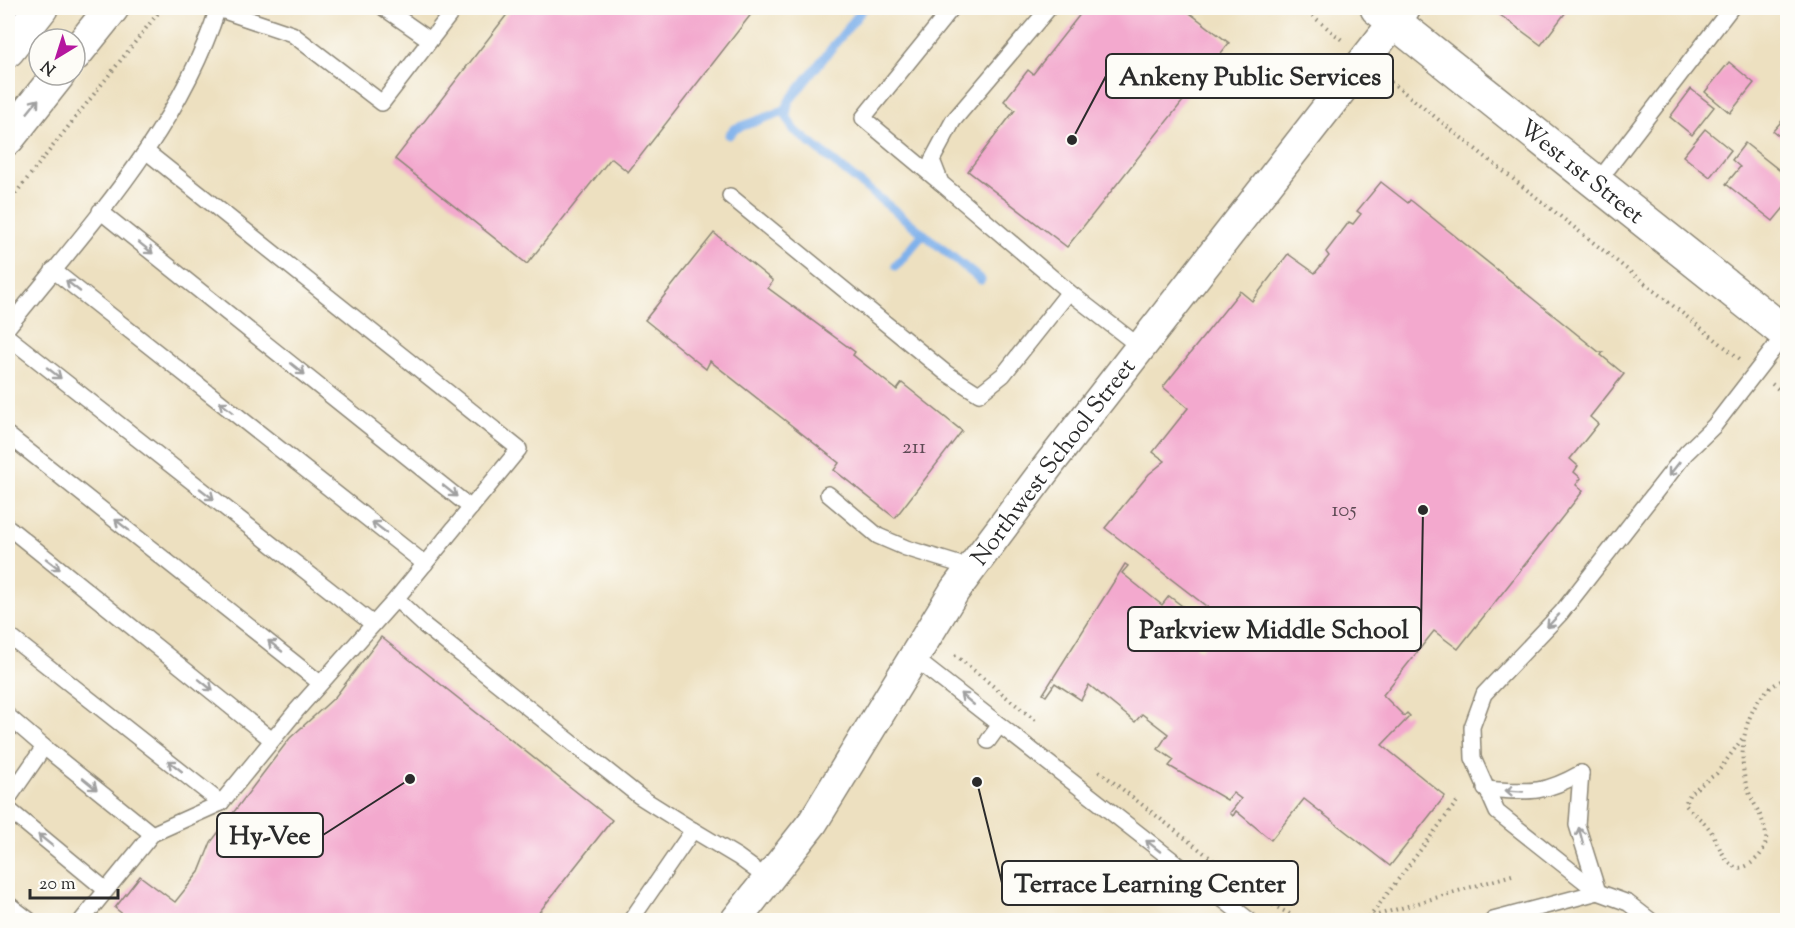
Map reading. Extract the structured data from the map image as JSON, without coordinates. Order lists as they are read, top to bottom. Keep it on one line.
{"streets":{"main road":["West 1st Street"],"street":["Northwest School Street"]},"crossings":[["West 1st Street","Northwest School Street"]],"places":["Ankeny Public Services","Parkview Middle School","Hy-Vee","Terrace Learning Center"],"house_numbers":["211","105"],"scale_bar":"20 m","north":"bottom left"}
